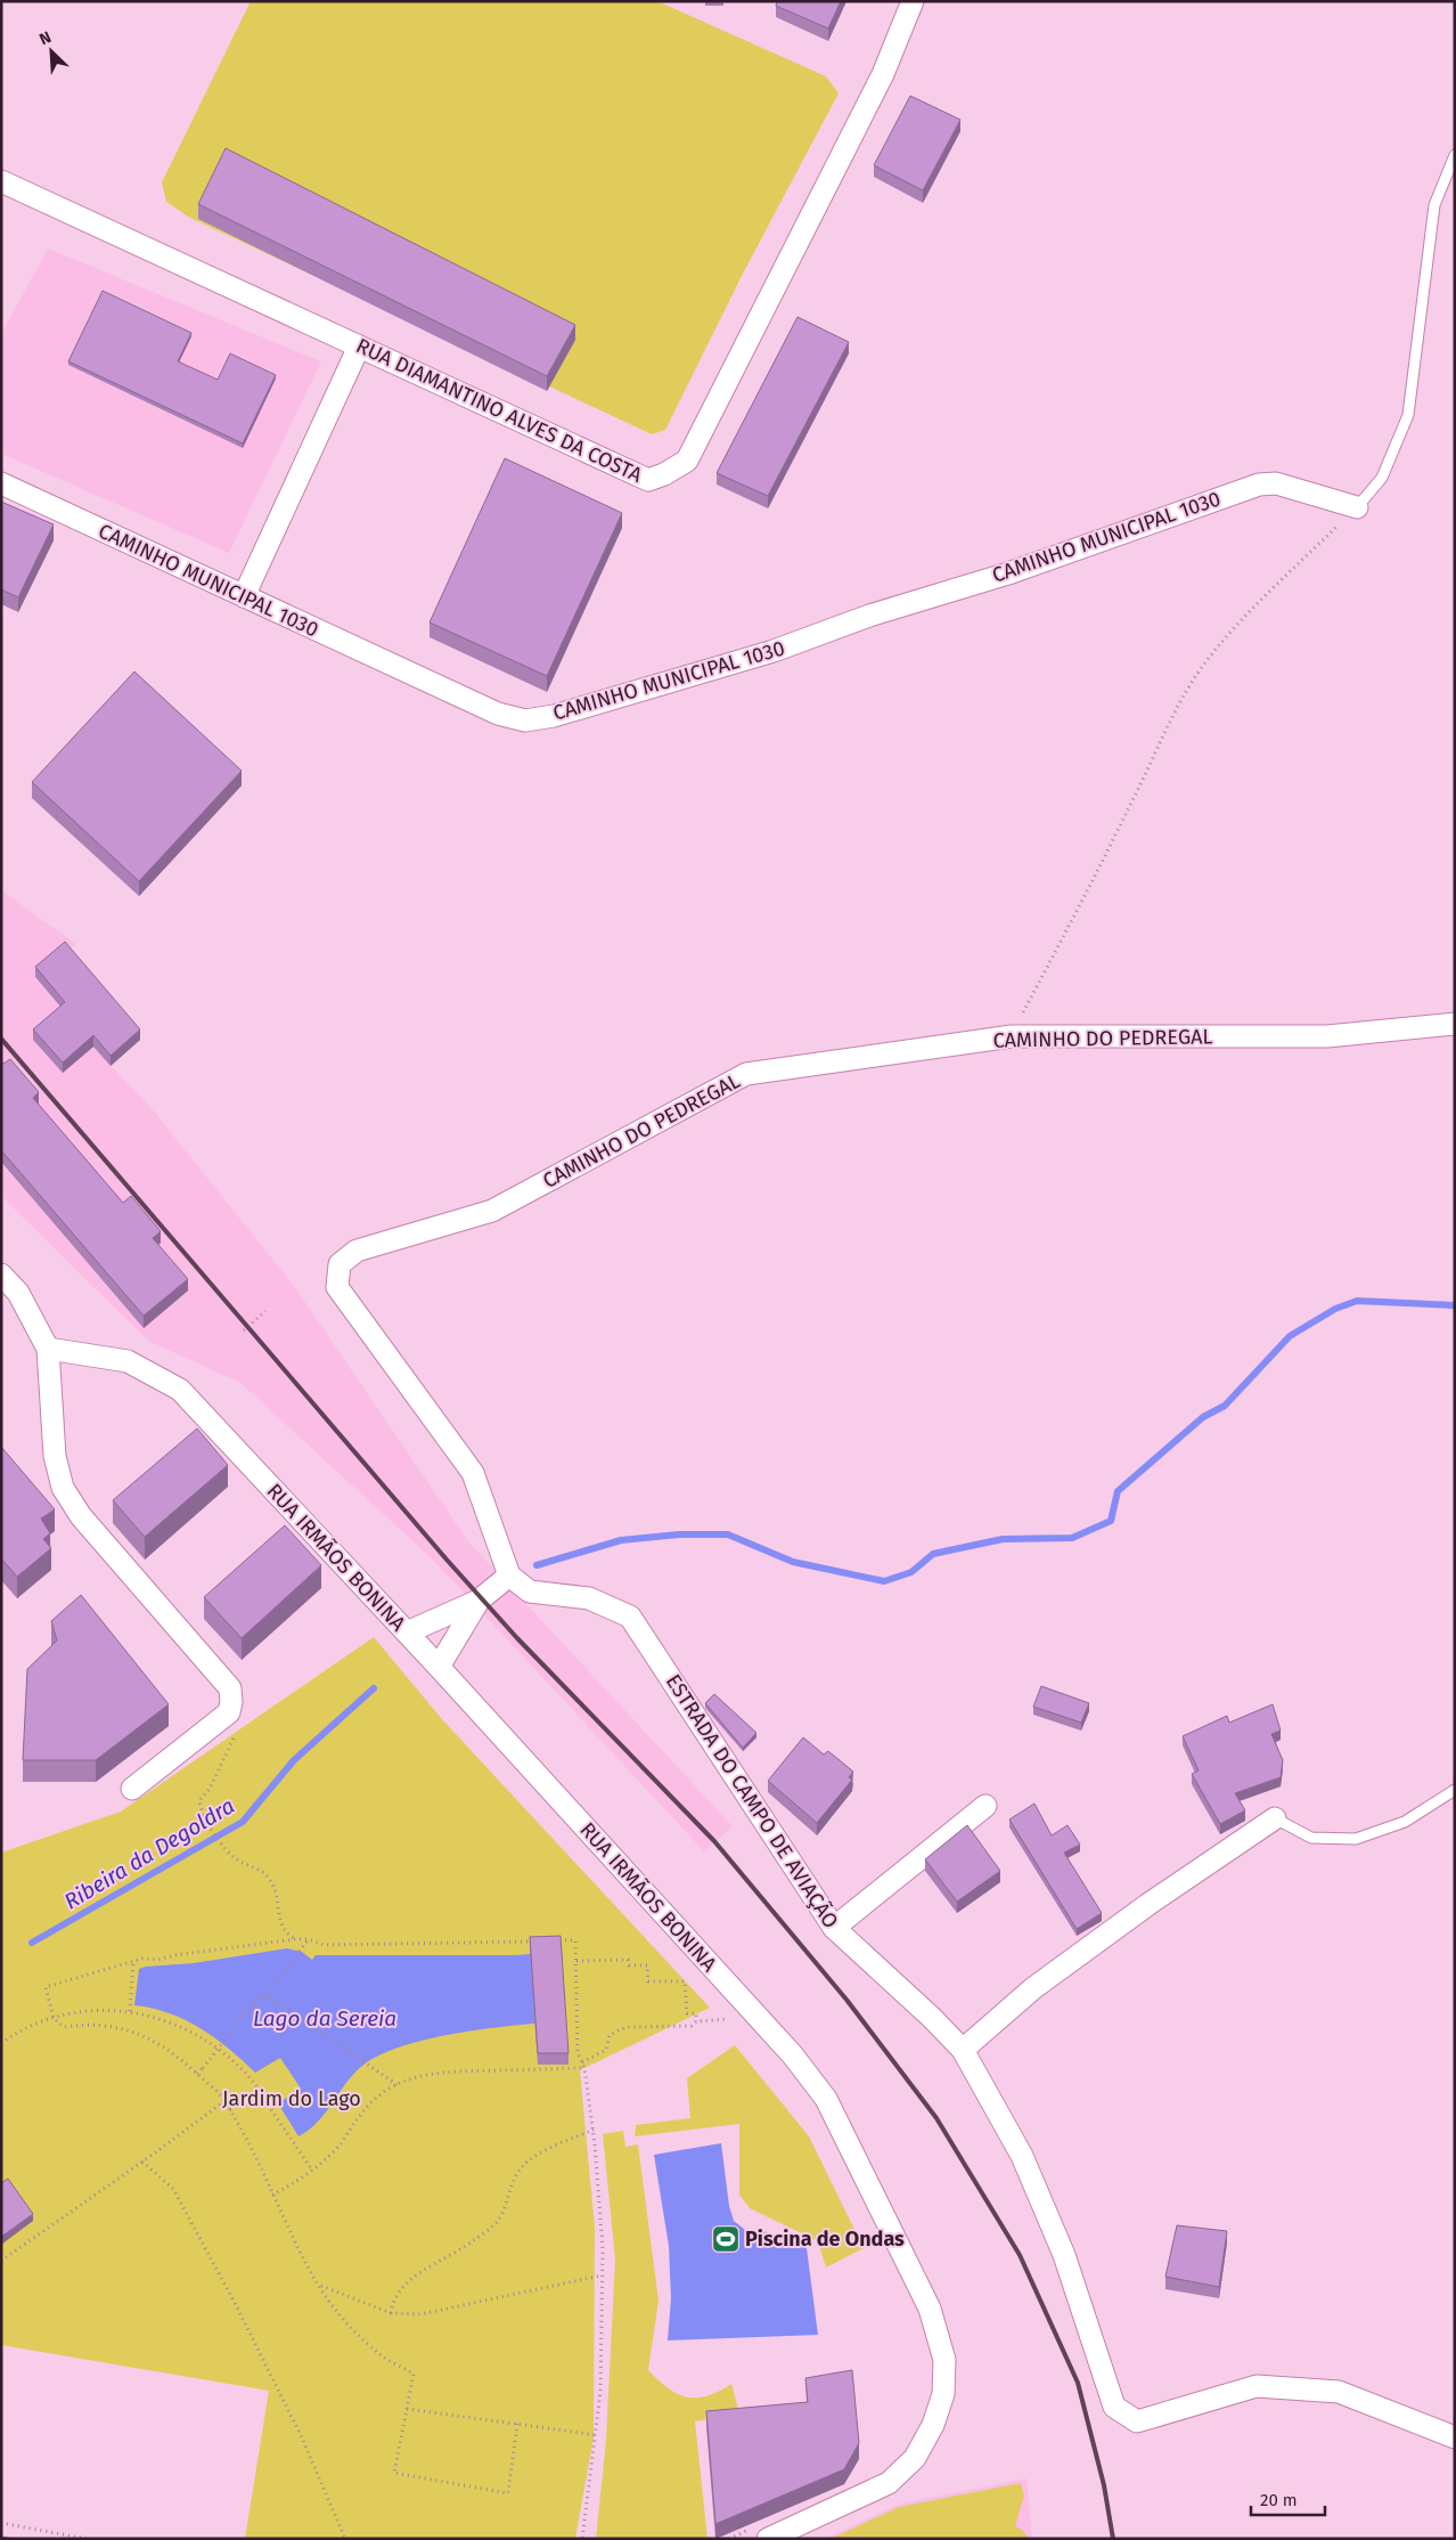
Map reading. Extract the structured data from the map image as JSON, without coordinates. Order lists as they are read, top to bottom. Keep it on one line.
{"streets":{"street":["RUA DIAMANTINO ALVES DA COSTA","CAMINHO MUNICIPAL 1030","CAMINHO DO PEDREGAL","RUA IRMÃOS BONINA","ESTRADA DO CAMPO DE AVIAÇÃO"]},"crossings":[["CAMINHO DO PEDREGAL","ESTRADA DO CAMPO DE AVIAÇÃO"]],"water":["Ribeira da Degoldra","Lago da Sereia"],"parks":["Jardim do Lago"],"places":{"sports":["Piscina de Ondas"]},"scale_bar":"20 m","north":"top left"}
